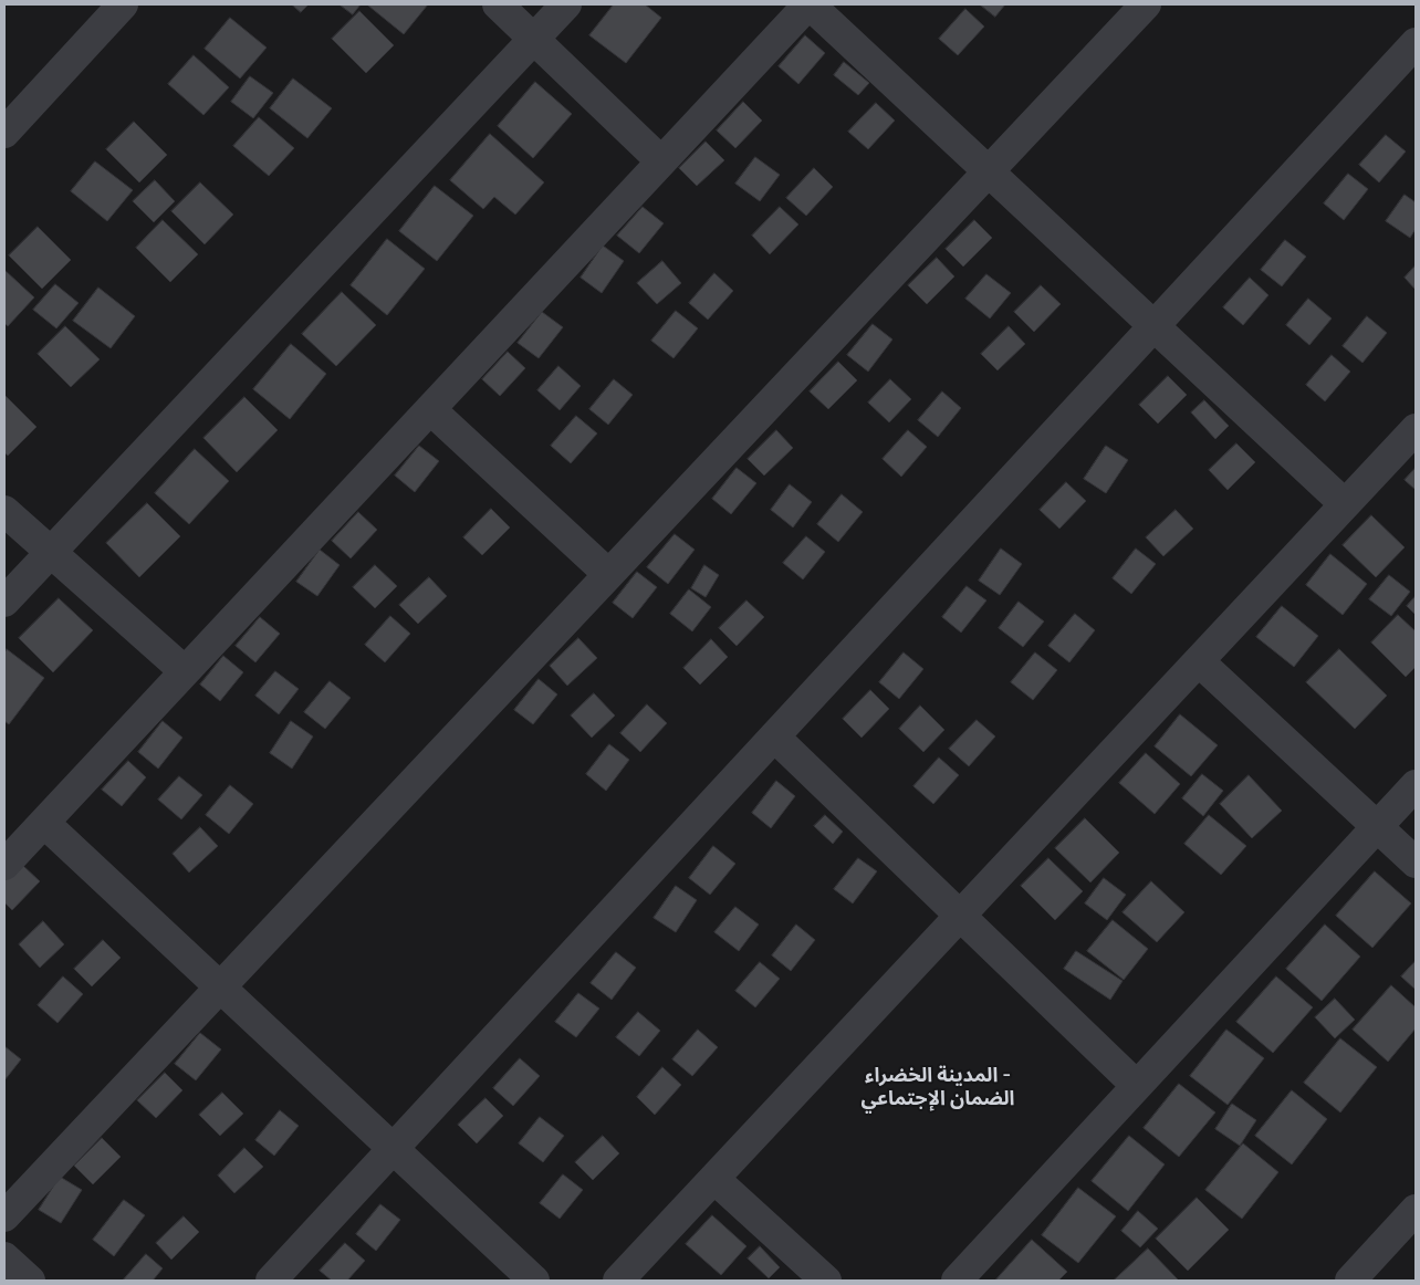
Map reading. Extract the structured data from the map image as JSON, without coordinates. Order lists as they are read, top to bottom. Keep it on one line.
{"districts":["المدينة الخضراء - الضمان الإجتماعي"]}
